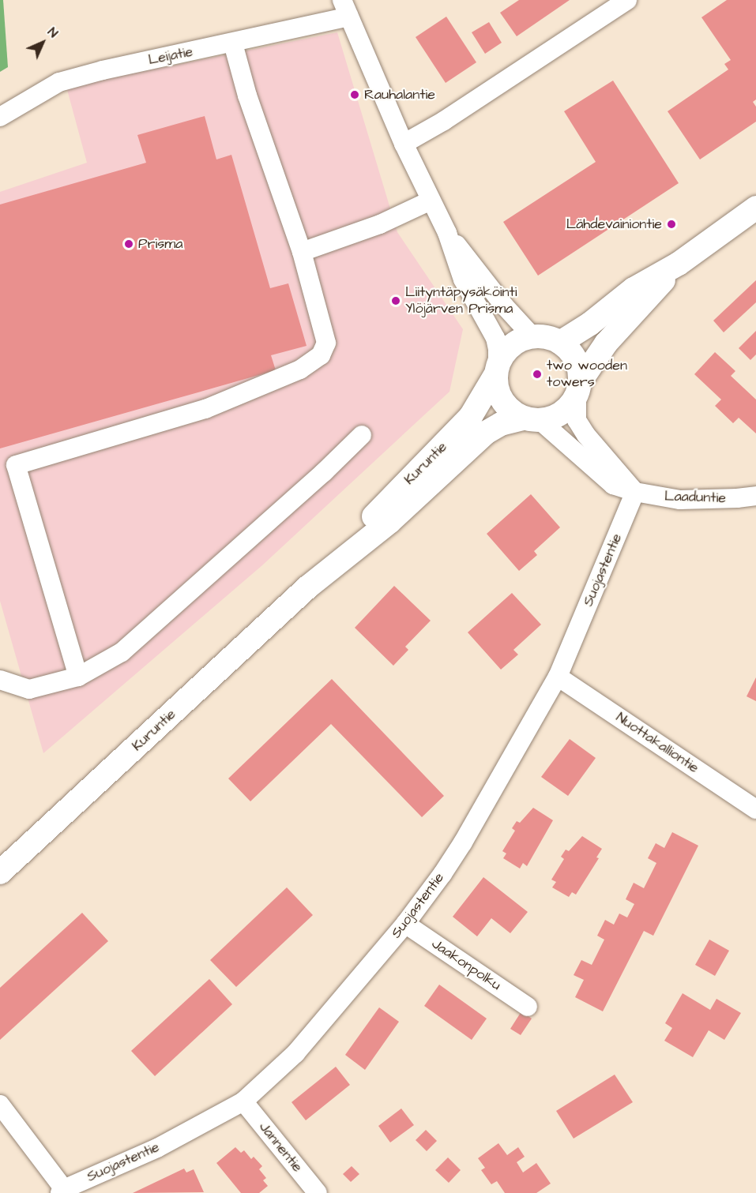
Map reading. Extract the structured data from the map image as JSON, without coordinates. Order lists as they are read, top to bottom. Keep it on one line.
{"streets":{"main road":["Kuruntie"],"street":["Leijatie","Laaduntie","Suojastentie","Nuottakalliontie","Jaakonpolku","Jannentie"]},"crossings":[["Kuruntie","Laaduntie"],["Laaduntie","Suojastentie"],["Suojastentie","Nuottakalliontie"],["Suojastentie","Jaakonpolku"],["Suojastentie","Jannentie"]],"places":["Rauhalantie","Lähdevainiontie","Prisma","Liityntäpysäköinti Ylöjärven Prisma","two wooden towers"],"north":"top right"}
